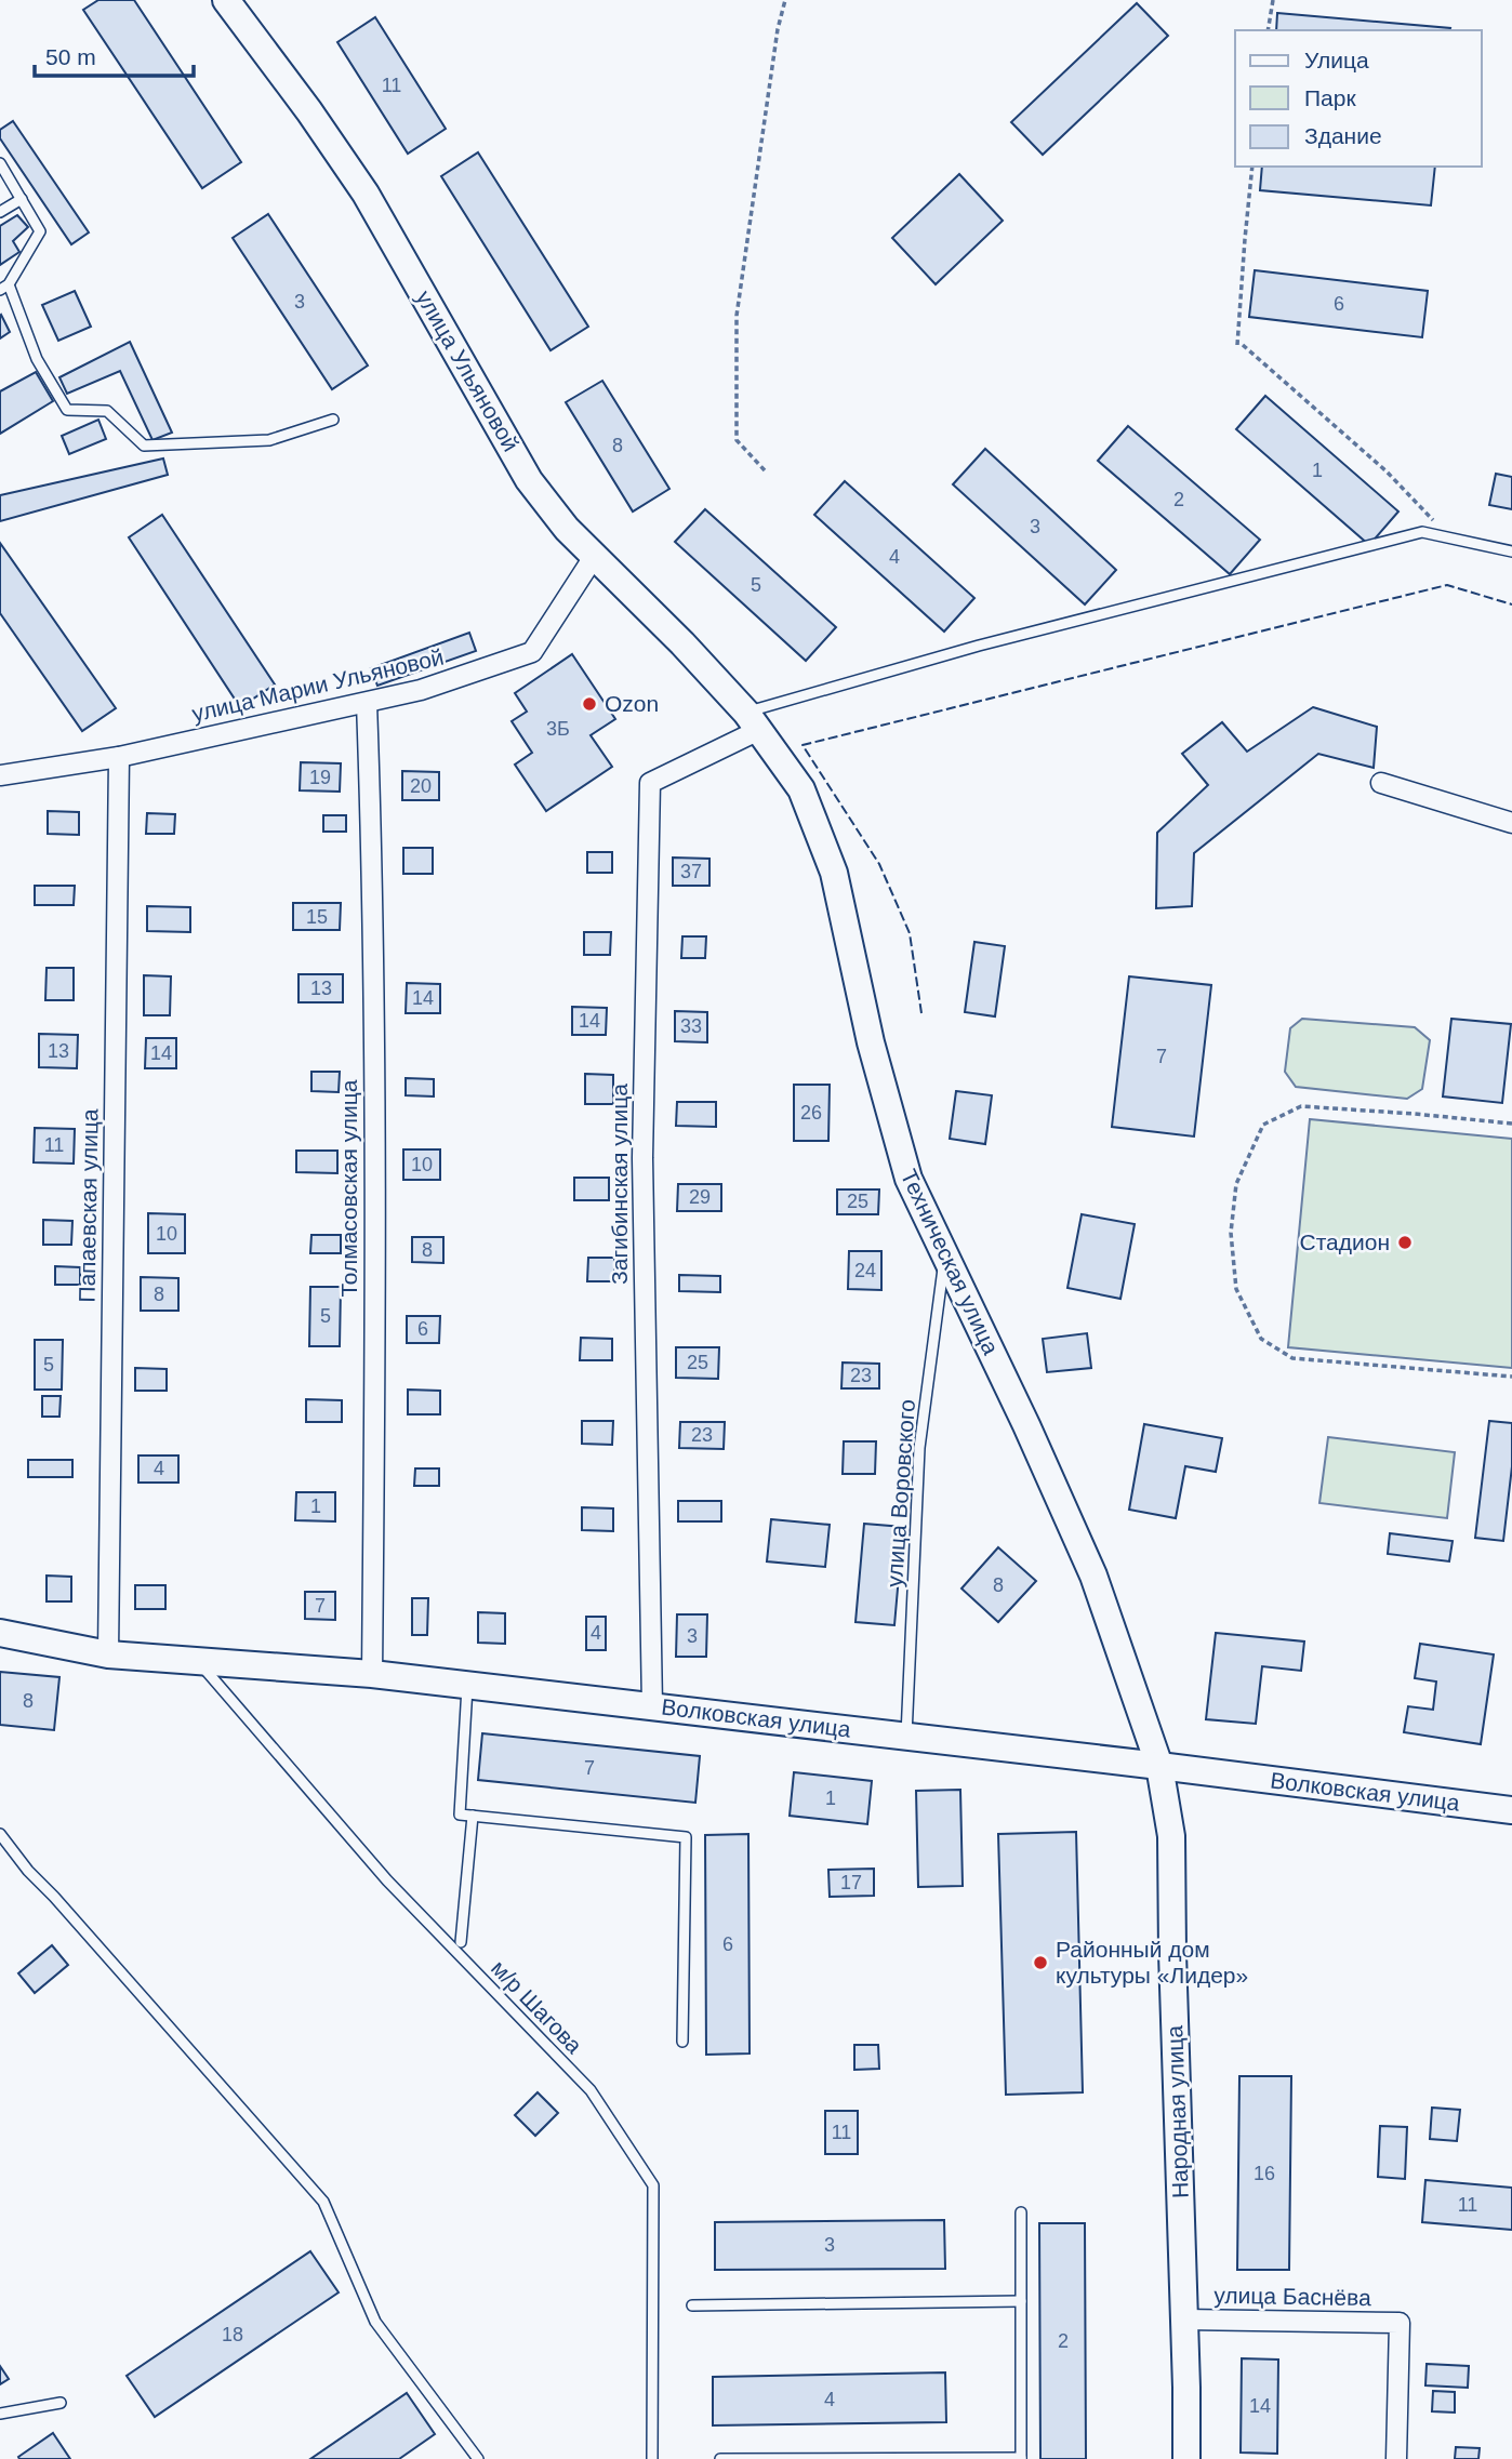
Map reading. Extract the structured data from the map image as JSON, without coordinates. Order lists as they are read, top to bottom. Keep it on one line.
{"streets":{"street":["улица Ульяновой","улица Марии Ульяновой","Загибинская улица","Толмасовская улица","Папаевская улица","Техническая улица","Волковская улица","Народная улица","улица Баснёва"],"lane":["улица Воровского","м/р Шагова"]},"crossings":[["улица Ульяновой","улица Марии Ульяновой"],["улица Ульяновой","Загибинская улица"],["улица Ульяновой","Техническая улица"],["улица Марии Ульяновой","Толмасовская улица"],["улица Марии Ульяновой","Папаевская улица"],["Загибинская улица","Техническая улица"],["Загибинская улица","Волковская улица"],["Толмасовская улица","Волковская улица"],["Папаевская улица","Волковская улица"],["Техническая улица","улица Воровского"],["Техническая улица","Волковская улица"],["Техническая улица","Народная улица"],["улица Воровского","Волковская улица"],["Волковская улица","м/р Шагова"],["Волковская улица","Народная улица"],["Народная улица","улица Баснёва"]],"places":["Ozon","Стадион","Районный дом культуры «Лидер»"],"house_numbers":["11","3","6","8","1","2","3","4","5","3Б","19","20","37","15","13","14","14","33","13","14","7","26","11","10","29","25","10","8","24","8","5","6","25","5","23","23","4","1","8","7","4","3","8","7","1","17","6","11","16","11","3","18","2","4","14"],"legend":["Улица","Парк","Здание"],"scale_bar":"50 m"}
